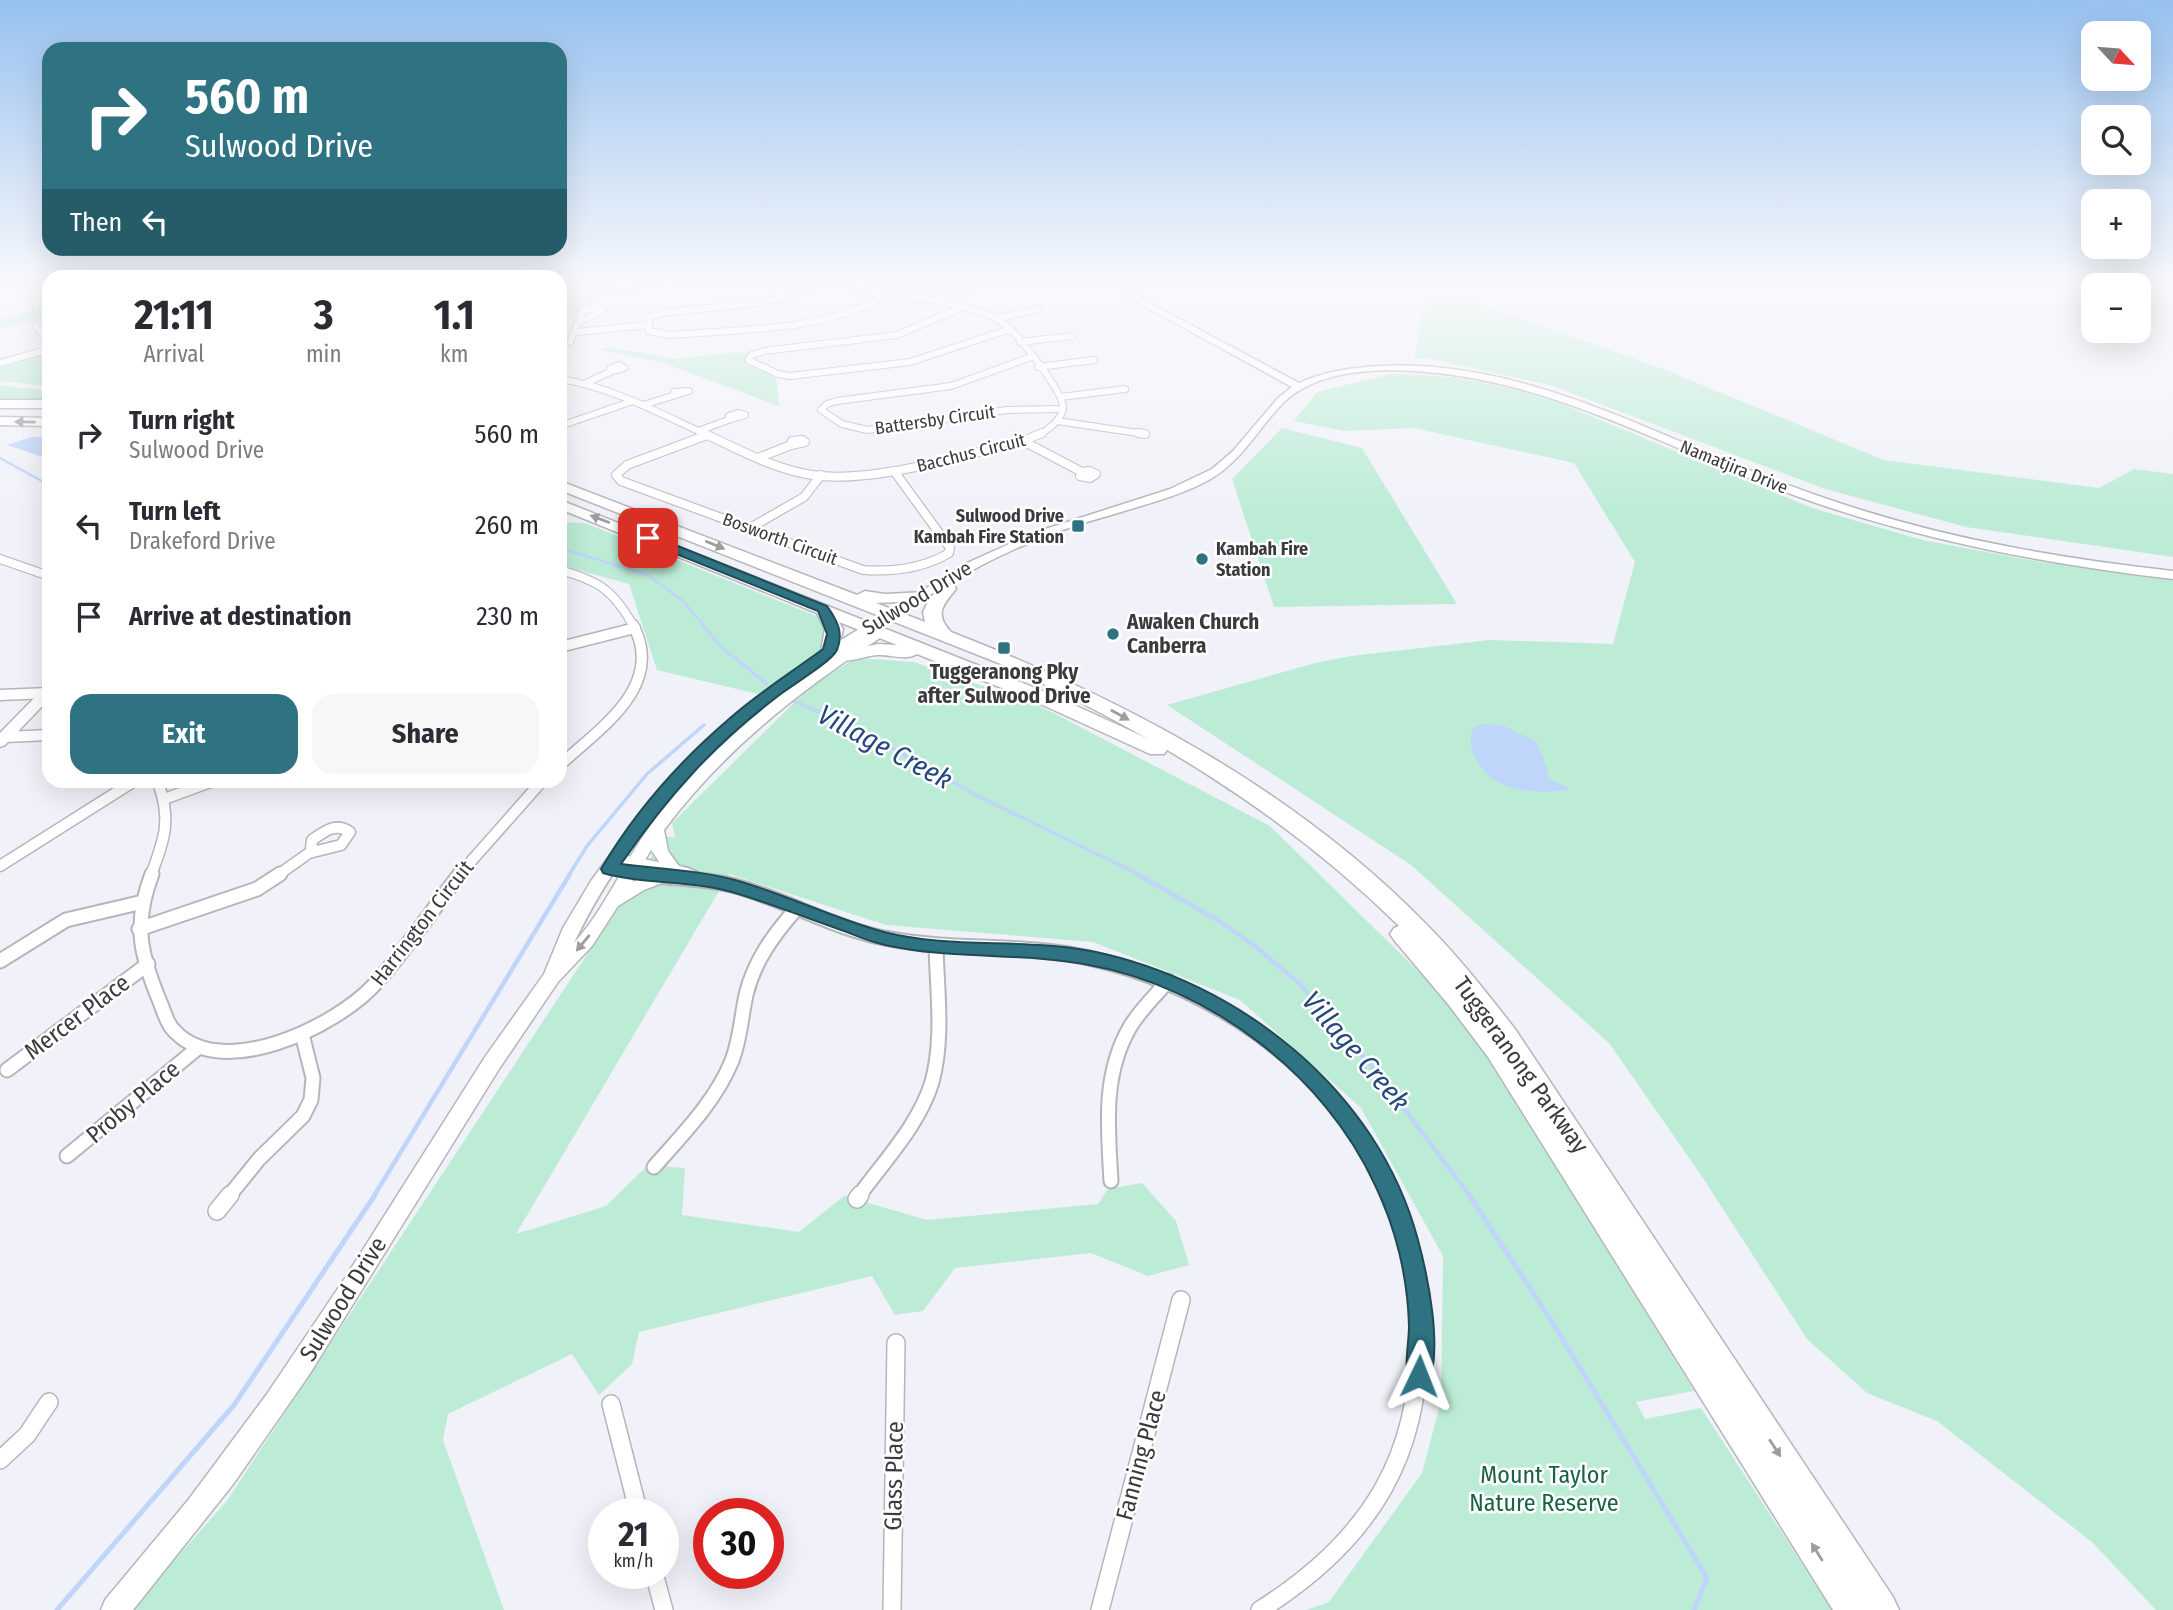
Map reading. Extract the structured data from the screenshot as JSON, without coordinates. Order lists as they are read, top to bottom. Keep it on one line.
{"streets":{"highway":["Tuggeranong Parkway"],"main road":["Namatjira Drive","Sulwood Drive"],"street":["Battersby Circuit","Bacchus Circuit","Bosworth Circuit","Harrington Circuit","Mercer Place","Proby Place","Fanning Place","Glass Place"]},"crossings":[["Bacchus Circuit","Bosworth Circuit"],["Namatjira Drive","Sulwood Drive"],["Sulwood Drive","Tuggeranong Parkway"],["Harrington Circuit","Proby Place"]],"water":["Village Creek"],"parks":["Mount Taylor Nature Reserve"],"places":{"transit":["Sulwood Drive Kambah Fire Station","Tuggeranong Pky after Sulwood Drive"],"other":["Kambah Fire Station","Awaken Church Canberra"]},"north":"bottom right","page":{"map_buttons":["+","−"],"turn":["560 m","Sulwood Drive"],"then":"Then","eta":["21:11","Arrival","3","min","1.1","km"],"list":[{"name":"Turn right","note":"Sulwood Drive","value":"560 m"},{"name":"Turn left","note":"Drakeford Drive","value":"260 m"},{"name":"Arrive at destination","value":"230 m"}],"buttons":["Exit","Share"],"speed":"21 km/h","limit":"30"}}
